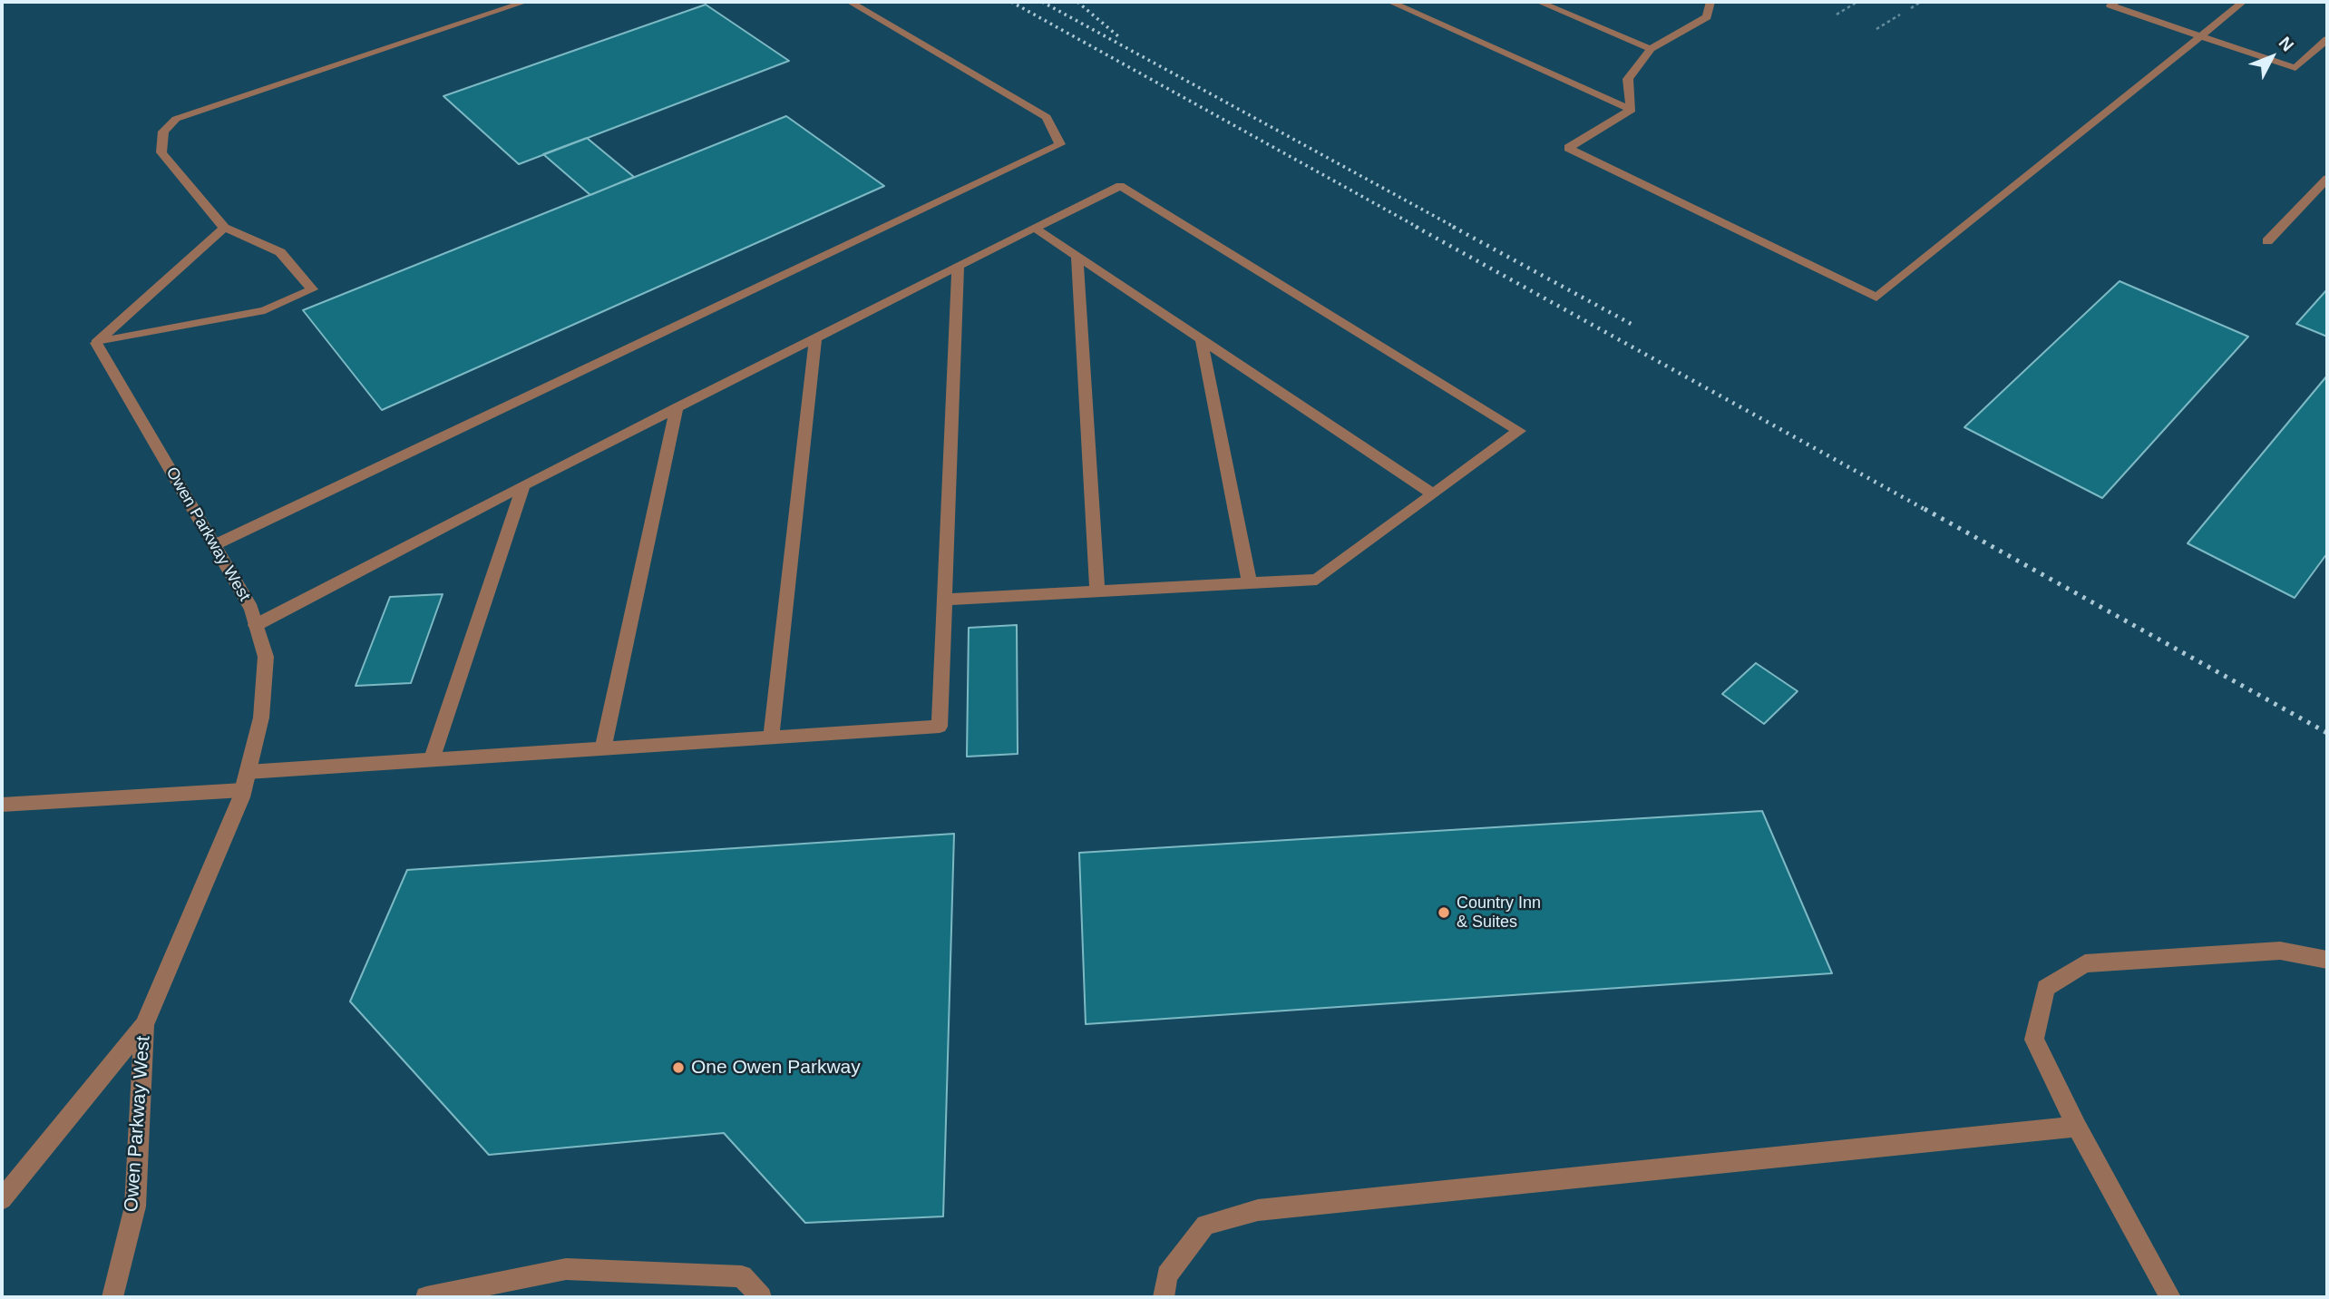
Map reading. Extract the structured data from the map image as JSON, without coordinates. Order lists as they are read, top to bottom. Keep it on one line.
{"streets":{"street":["Owen Parkway West"]},"places":["Country Inn & Suites","One Owen Parkway"],"north":"top right"}
